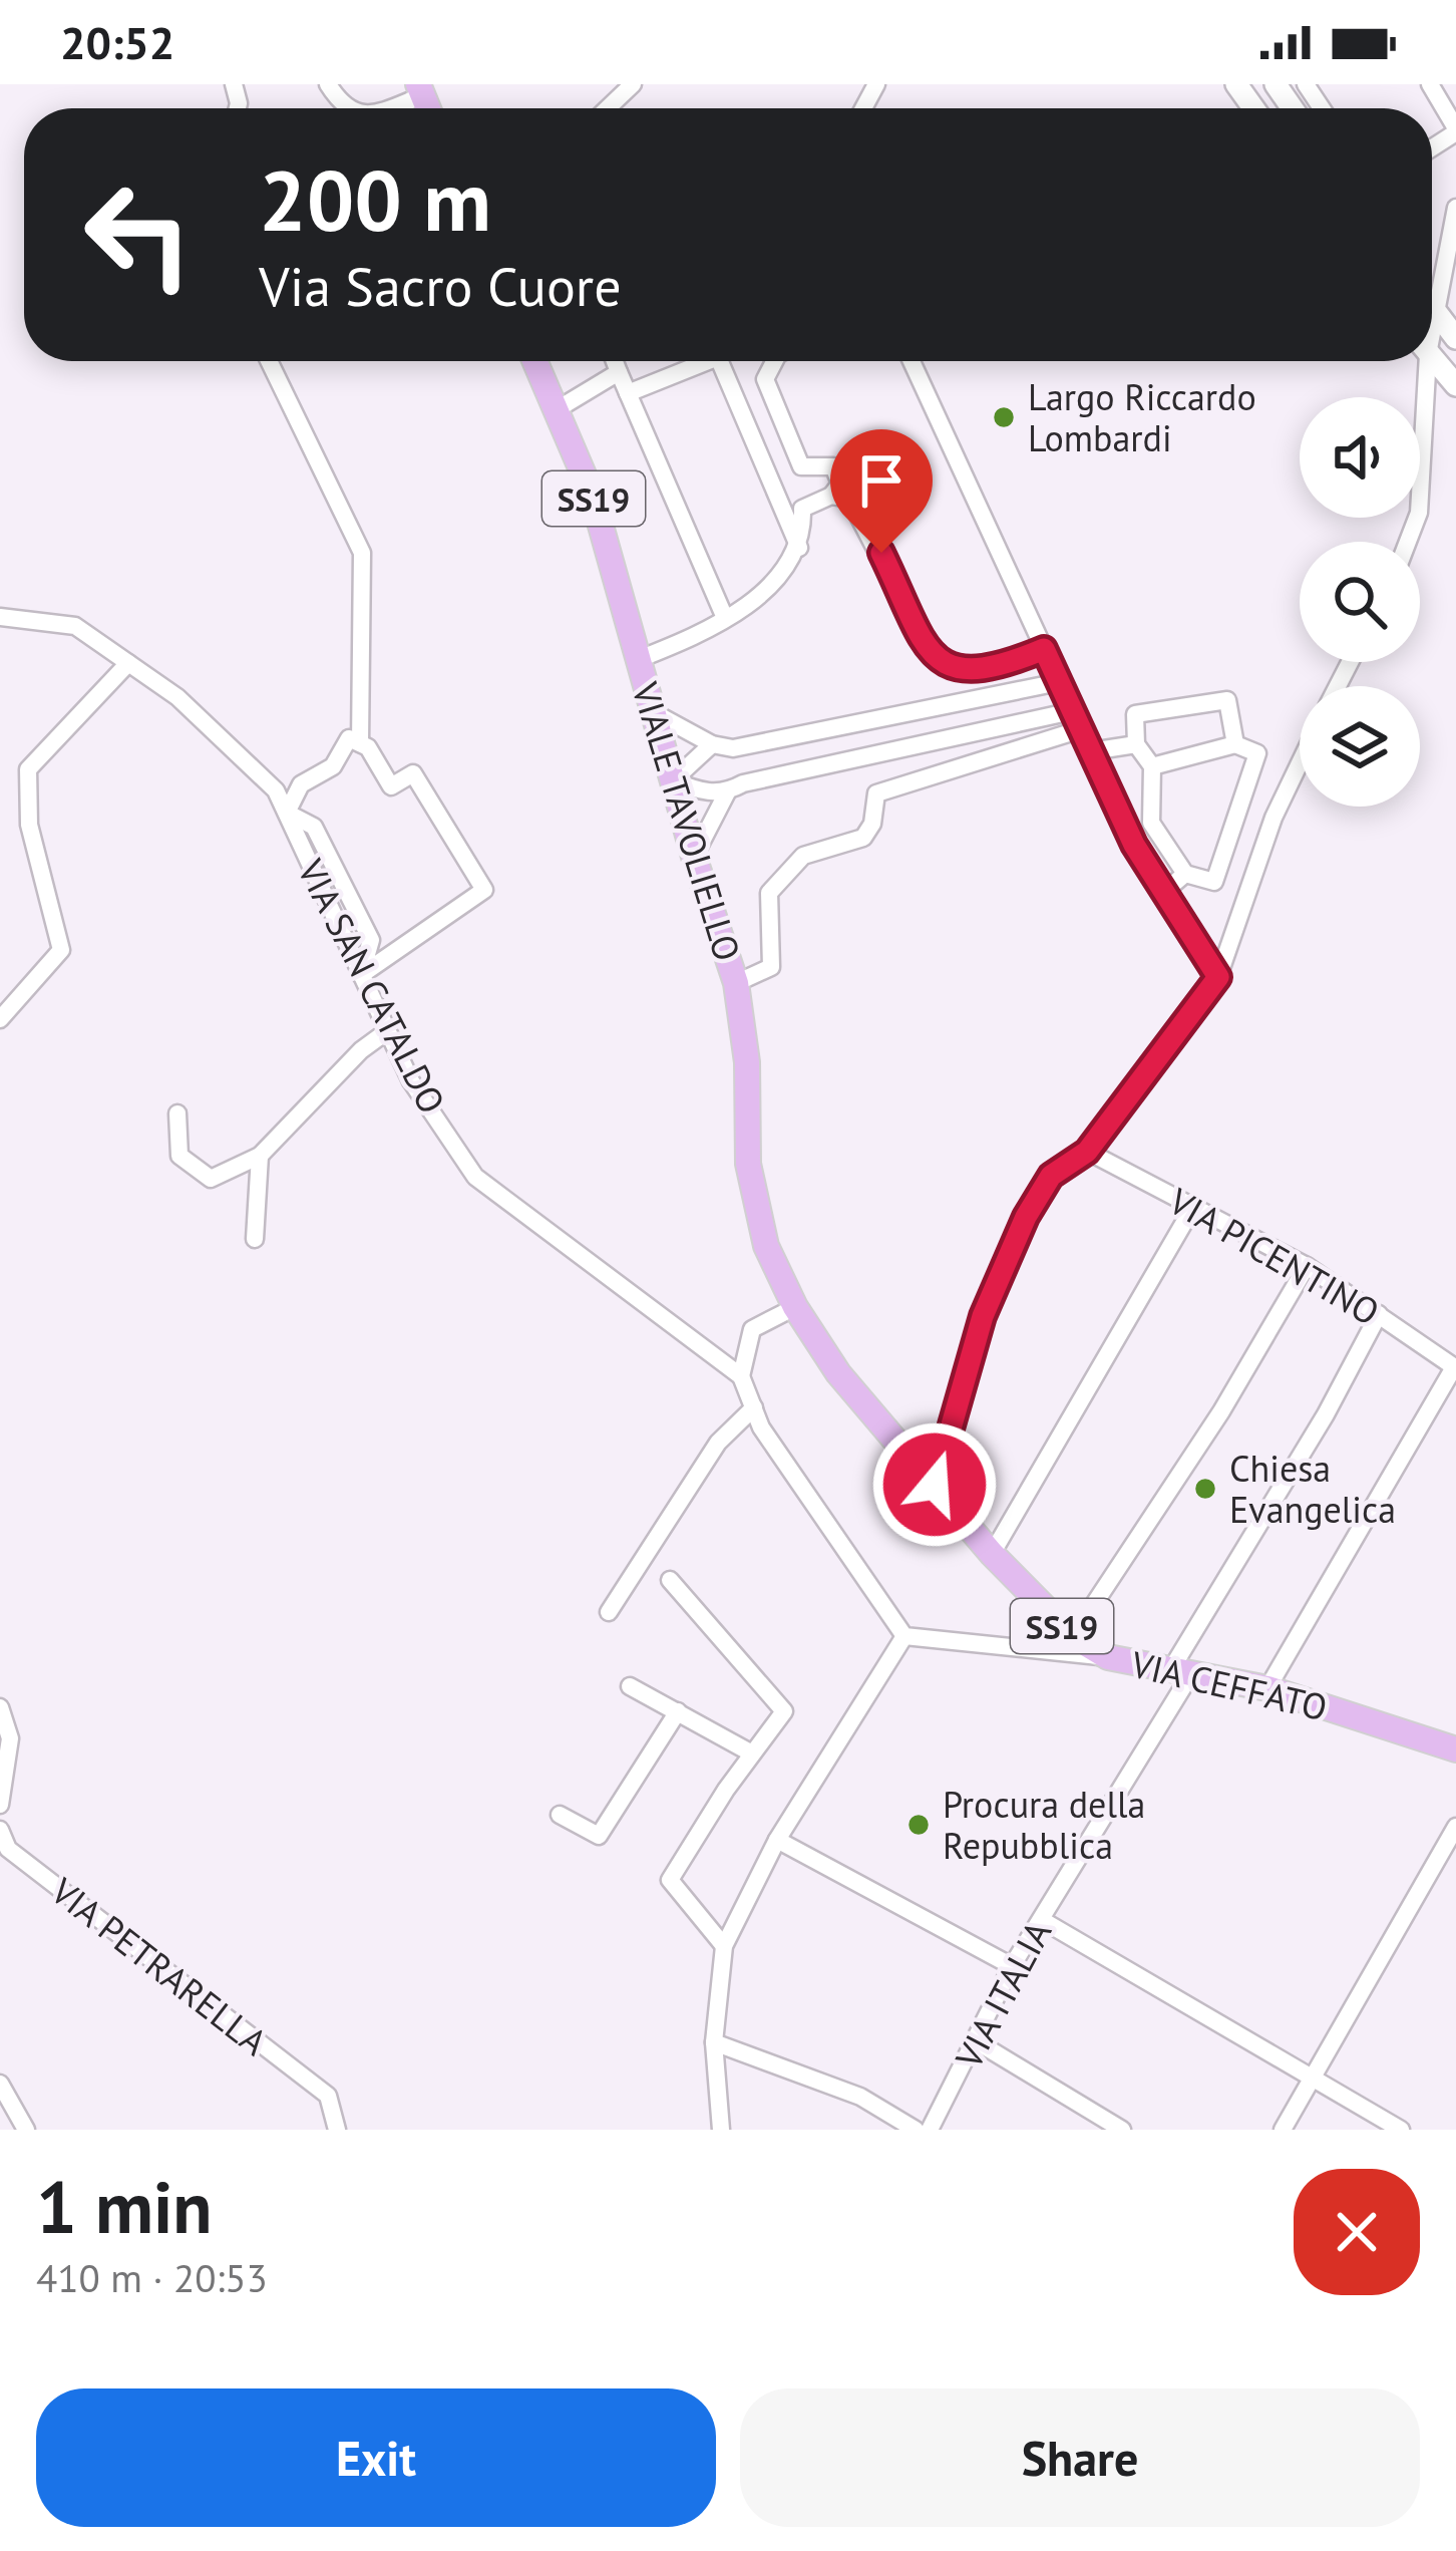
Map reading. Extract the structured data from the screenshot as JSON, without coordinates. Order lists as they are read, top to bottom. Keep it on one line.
{"streets":{"main road":["SS19","VIALE TAVOLIELLO","VIA CEFFATO"],"street":["VIA SAN CATALDO","VIA PICENTINO","VIA PETRARELLA","VIA ITALIA"]},"crossings":[["VIALE TAVOLIELLO","VIA CEFFATO"],["VIA PICENTINO","VIA ITALIA"],["VIA CEFFATO","VIA ITALIA"]],"places":["Largo Riccardo Lombardi","Chiesa Evangelica","Procura della Repubblica"],"page":{"status":"20:52","turn":["200 m","Via Sacro Cuore"],"heading":["1 min","410 m · 20:53"],"buttons":["Exit","Share"]}}
